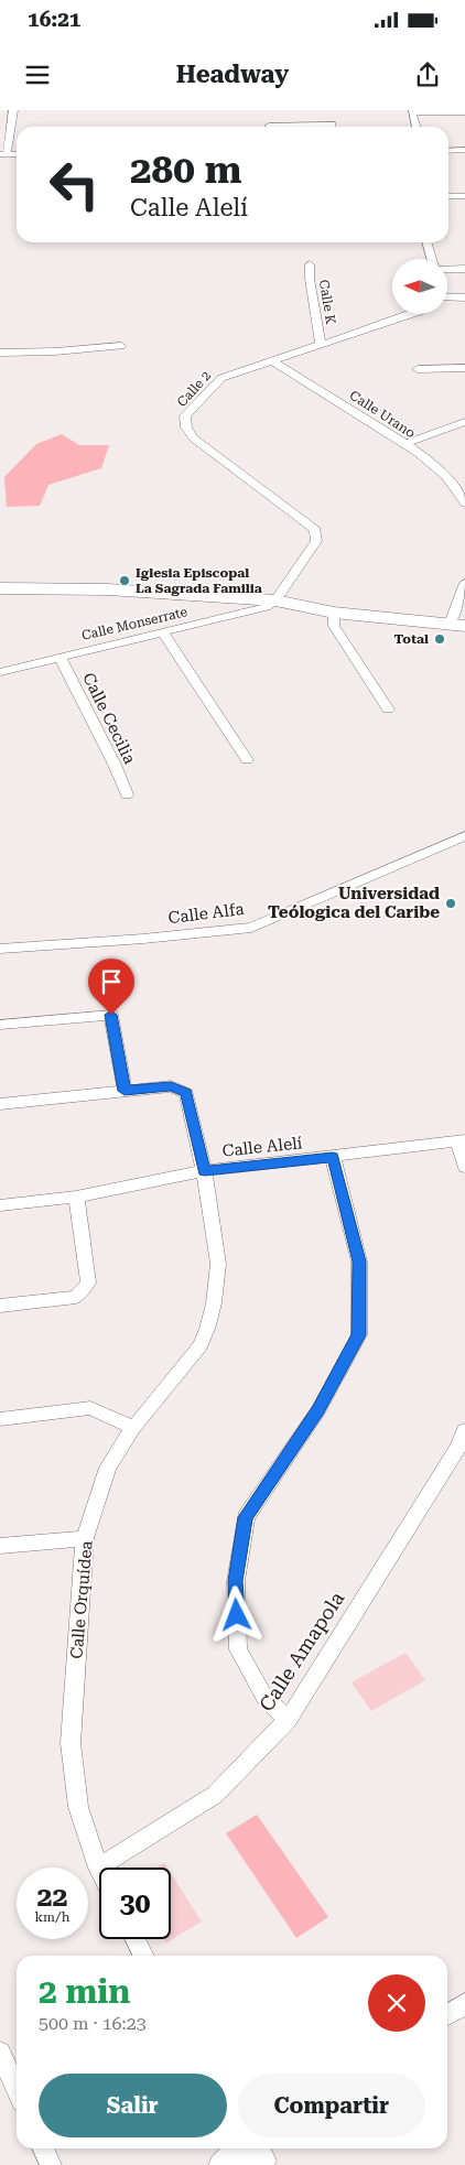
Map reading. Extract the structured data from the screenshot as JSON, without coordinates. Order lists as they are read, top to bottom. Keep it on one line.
{"streets":{"street":["Calle K","Calle 2","Calle Urano","Calle Monserrate","Calle Cecilia","Calle Alfa","Calle Alelí","Calle Orquídea","Calle Amapola"]},"crossings":[["Calle K","Calle 2"],["Calle 2","Calle Urano"],["Calle 2","Calle Monserrate"],["Calle Monserrate","Calle Cecilia"],["Calle Alelí","Calle Orquídea"],["Calle Orquídea","Calle Amapola"]],"places":["Iglesia Episcopal La Sagrada Familia","Total","Universidad Teólogica del Caribe"],"north":"left","page":{"status":"16:21","header":"Headway","turn":["280 m","Calle Alelí"],"speed":"22 km/h","limit":"30","heading":["2 min","500 m · 16:23"],"buttons":["Salir","Compartir"]}}
